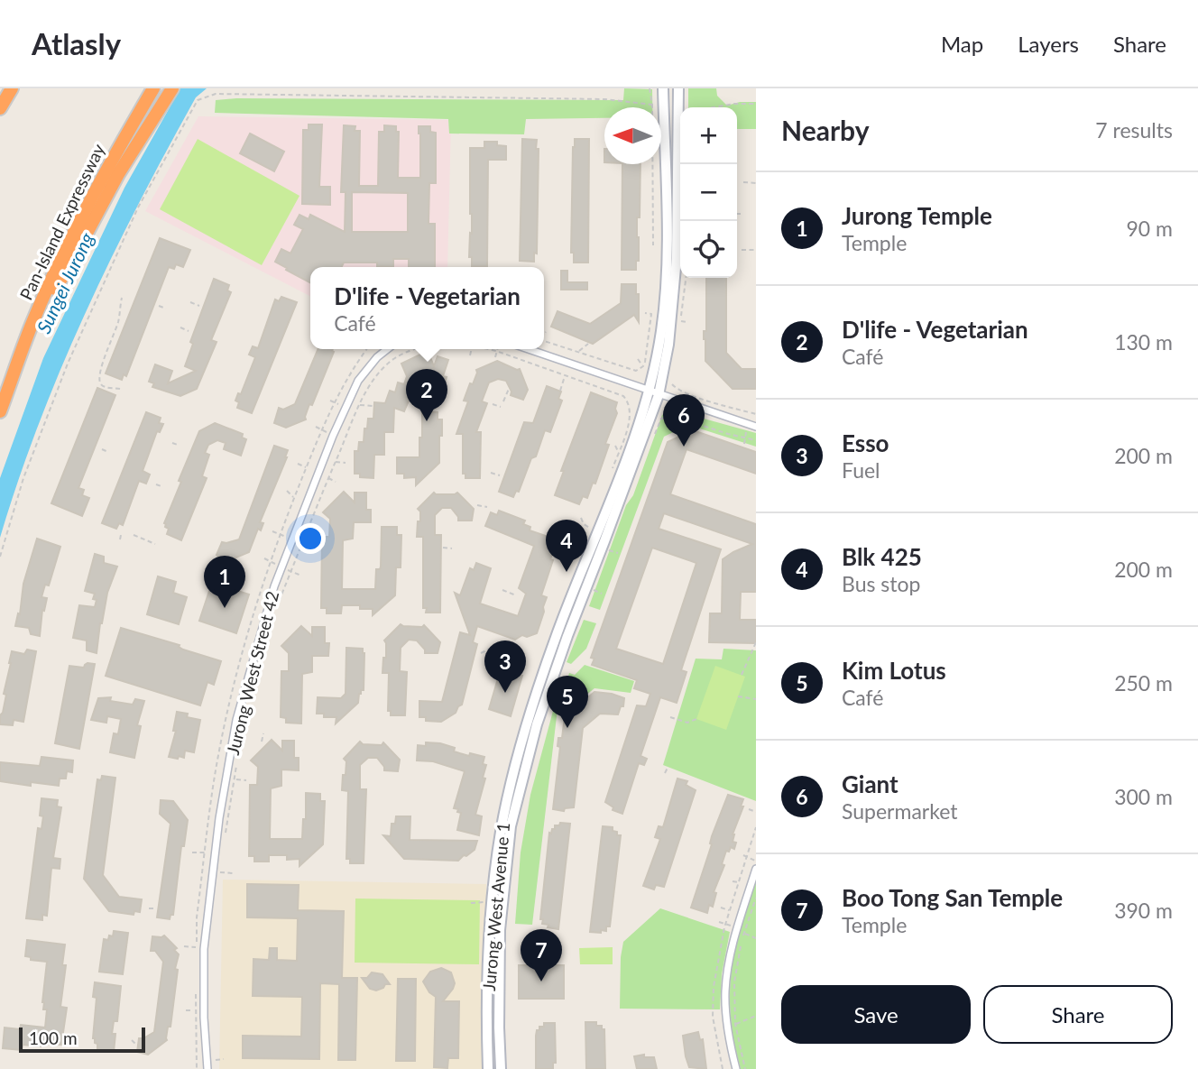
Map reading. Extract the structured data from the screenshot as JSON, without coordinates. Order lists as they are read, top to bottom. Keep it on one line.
{"streets":{"highway":["Pan-Island Expressway"],"street":["Jurong West Street 42","Jurong West Avenue 1"]},"water":["Sungei Jurong"],"scale_bar":"100 m","north":"left","page":{"header":"Atlasly","nav":["Map","Layers","Share"],"heading":["Nearby","7 results"],"map_buttons":["+","−"],"list":[{"mark":"1","name":"Jurong Temple","note":"Temple","value":"90 m"},{"mark":"2","name":"D'life - Vegetarian","note":"Café","value":"130 m"},{"mark":"3","name":"Esso","note":"Fuel","value":"200 m"},{"mark":"4","name":"Blk 425","note":"Bus stop","value":"200 m"},{"mark":"5","name":"Kim Lotus","note":"Café","value":"250 m"},{"mark":"6","name":"Giant","note":"Supermarket","value":"300 m"},{"mark":"7","name":"Boo Tong San Temple","note":"Temple","value":"390 m"}],"popup":["D'life - Vegetarian","Café"],"pins":["2","6","4","1","3","5","7"],"buttons":["Save","Share"],"scale":"100 m"}}
